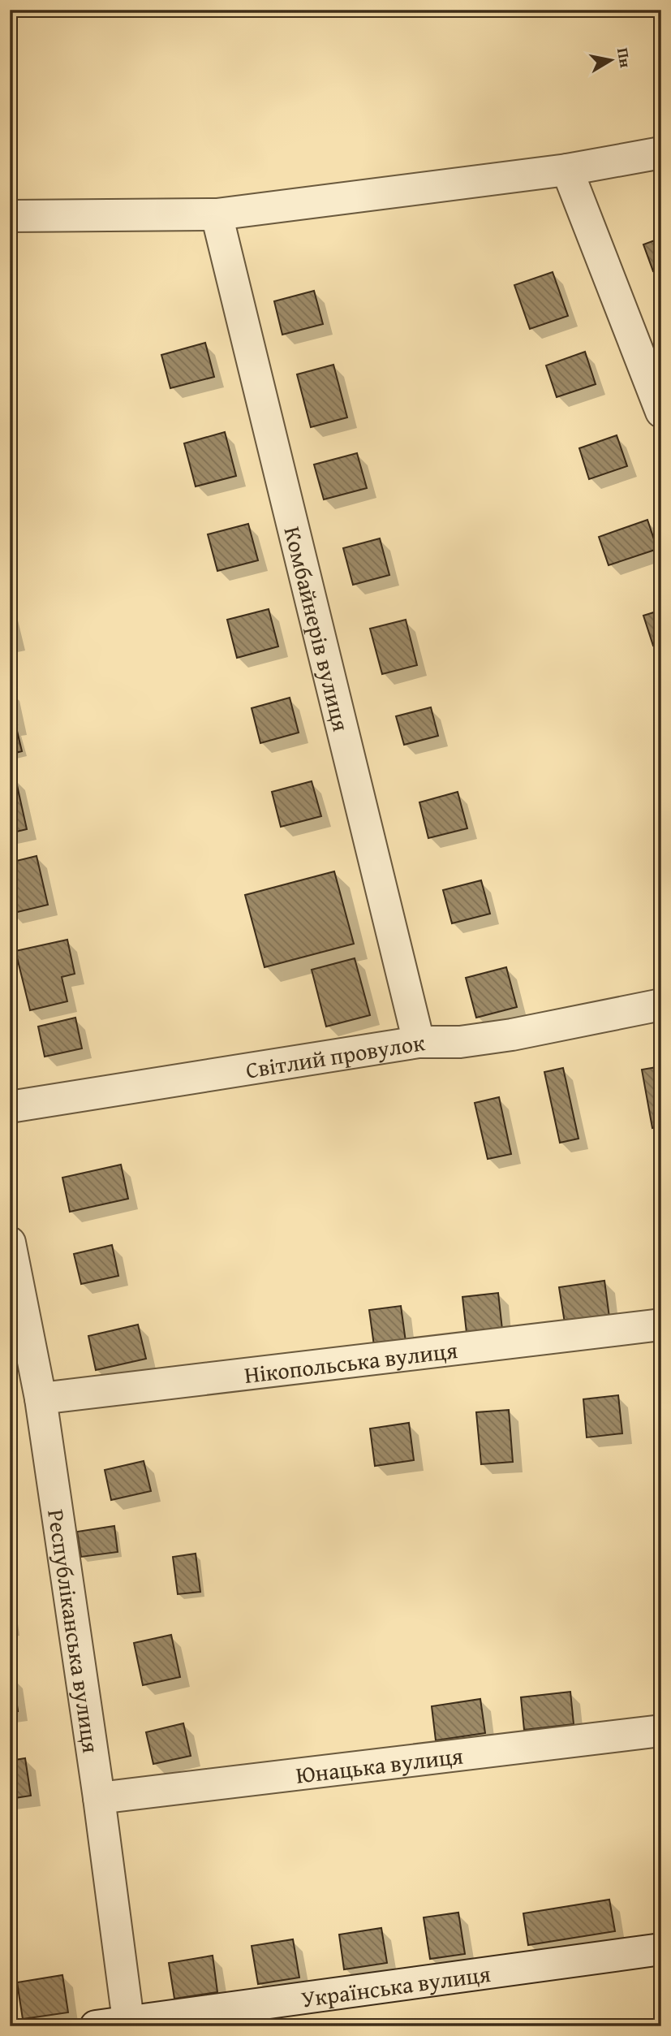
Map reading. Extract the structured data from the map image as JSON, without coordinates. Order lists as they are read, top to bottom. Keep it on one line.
{"streets":{"street":["Комбайнерів вулиця","Світлий провулок","Нікопольська вулиця","Республіканська вулиця","Юнацька вулиця","Українська вулиця"]},"crossings":[["Комбайнерів вулиця","Світлий провулок"],["Нікопольська вулиця","Республіканська вулиця"],["Республіканська вулиця","Юнацька вулиця"],["Республіканська вулиця","Українська вулиця"]],"north":"right"}
